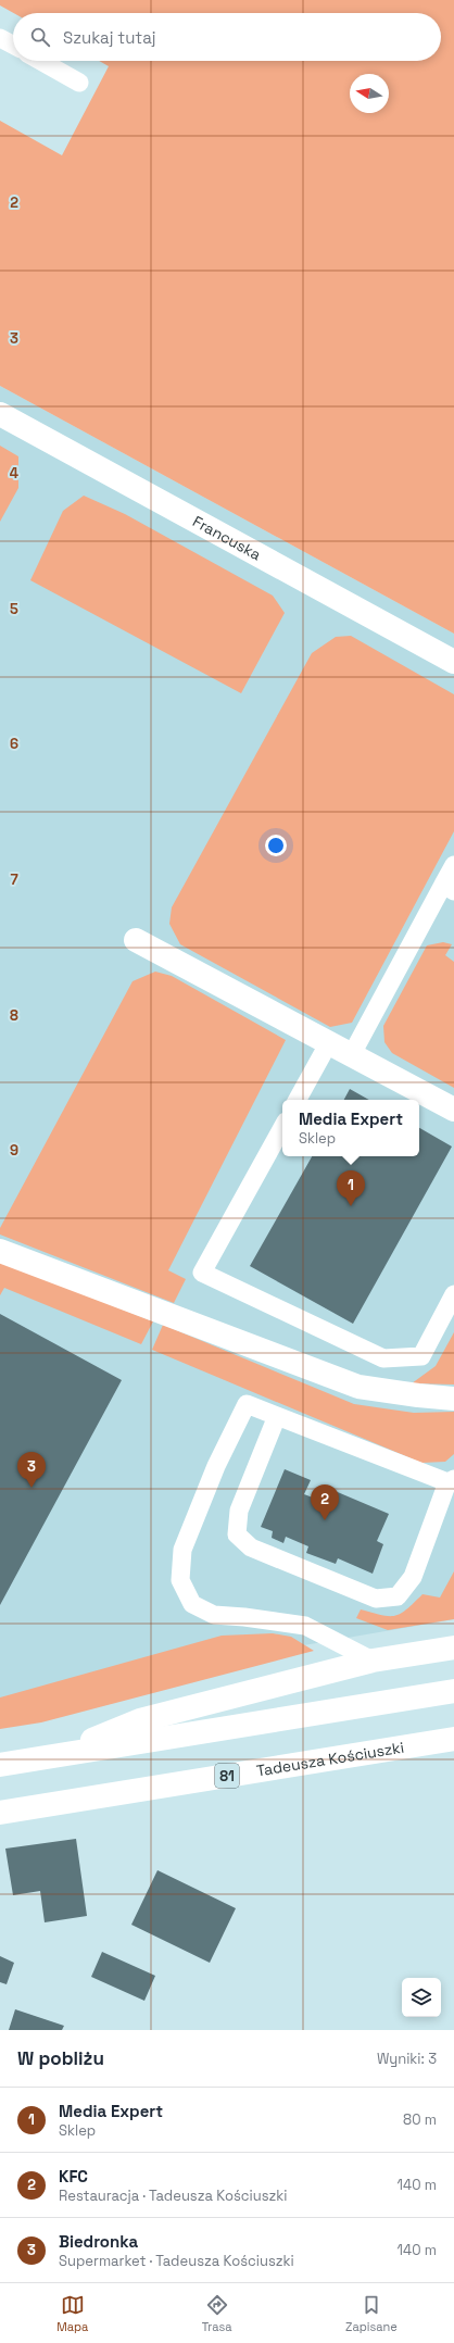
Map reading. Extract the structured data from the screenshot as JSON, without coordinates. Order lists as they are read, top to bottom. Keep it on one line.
{"streets":{"street":["Francuska","Tadeusza Kościuszki","81"]},"north":"left","page":{"search":"Szukaj tutaj","popup":["Media Expert","Sklep"],"pins":["1","3","2"],"heading":["W pobliżu","Wyniki: 3"],"list":[{"mark":"1","name":"Media Expert","note":"Sklep","value":"80 m"},{"mark":"2","name":"KFC","note":"Restauracja · Tadeusza Kościuszki","value":"140 m"},{"mark":"3","name":"Biedronka","note":"Supermarket · Tadeusza Kościuszki","value":"140 m"}],"nav":["Mapa","Trasa","Zapisane"]},"grid":{"rows":["2","3","4","5","6","7","8","9"]}}
